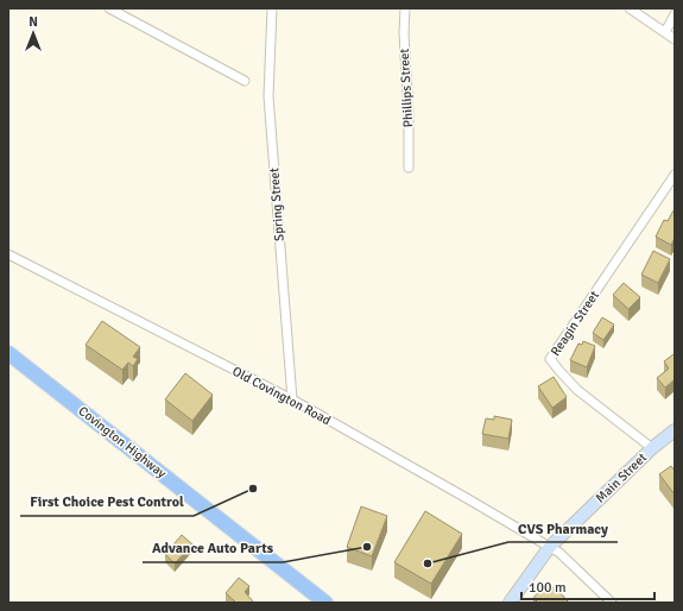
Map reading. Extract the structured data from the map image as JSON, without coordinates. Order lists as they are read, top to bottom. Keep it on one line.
{"streets":{"main road":["Covington Highway","Main Street"],"street":["Phillips Street","Spring Street","Reagin Street","Old Covington Road"]},"crossings":[["Spring Street","Old Covington Road"],["Reagin Street","Main Street"],["Old Covington Road","Main Street"]],"places":["First Choice Pest Control","Advance Auto Parts","CVS Pharmacy"],"scale_bar":"100 m","north":"top"}
